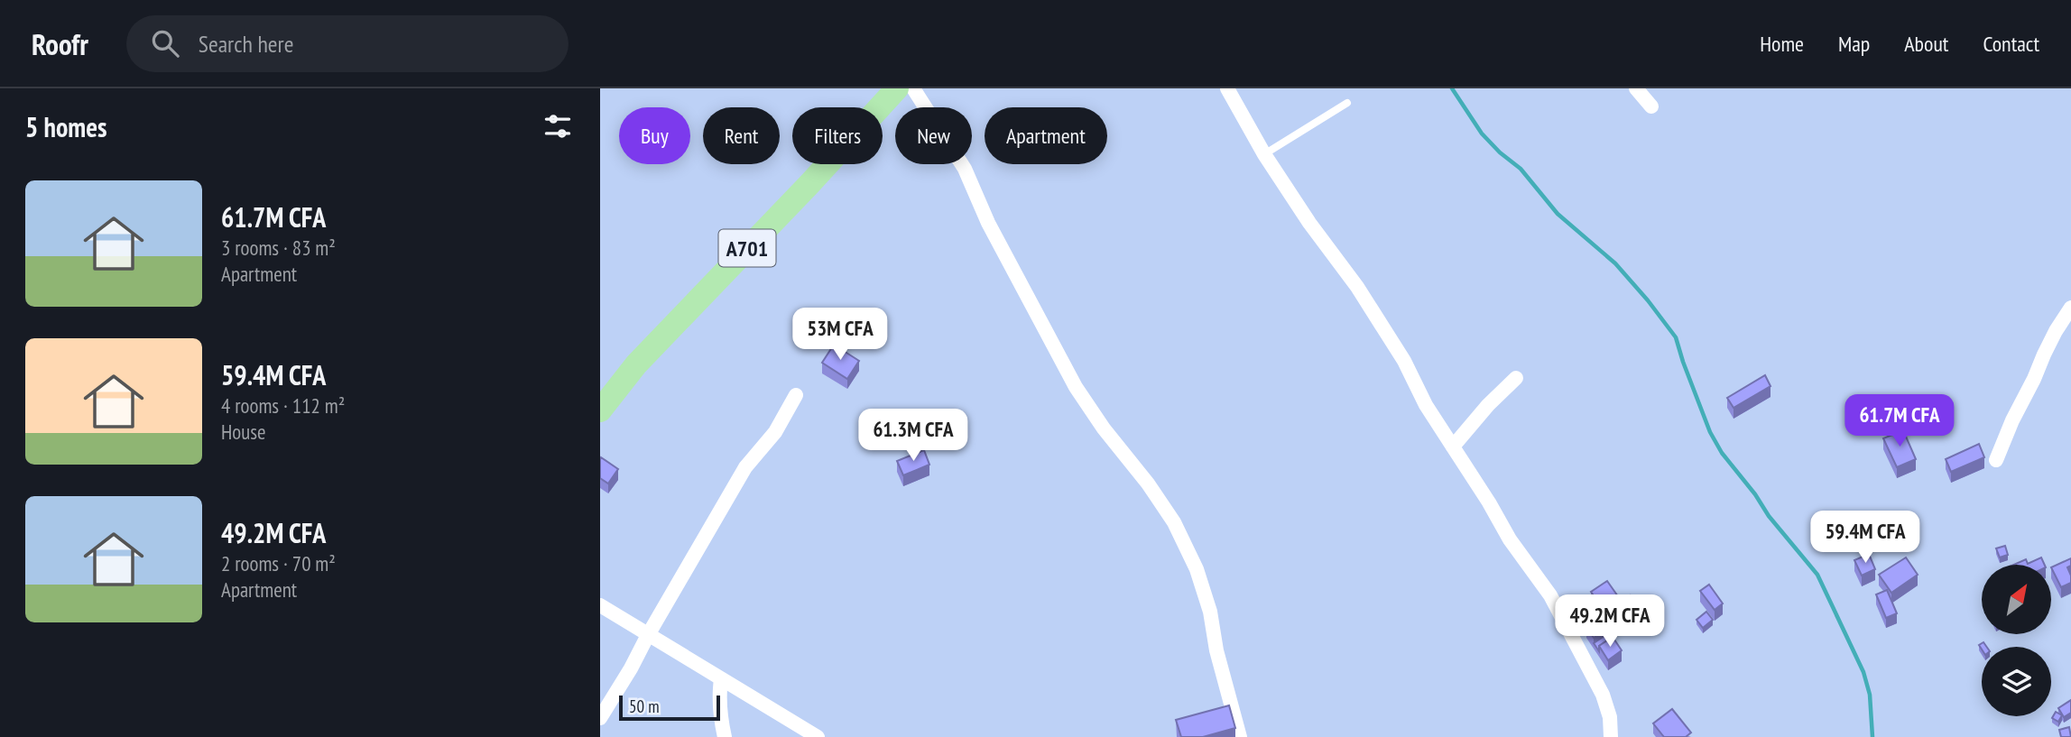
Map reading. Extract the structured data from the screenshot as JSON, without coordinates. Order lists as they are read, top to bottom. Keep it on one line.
{"streets":{"main road":["A701"]},"scale_bar":"50 m","north":"top right","page":{"header":"Roofr","search":"Search here","nav":["Home","Map","About","Contact"],"heading":"5 homes","chip":["Buy","Rent","Filters","New","Apartment"],"list":[{"name":"61.7M CFA","note":"3 rooms · 83 m² · Apartment"},{"name":"59.4M CFA","note":"4 rooms · 112 m² · House"},{"name":"49.2M CFA","note":"2 rooms · 70 m² · Apartment"}],"price":["53M CFA","61.7M CFA","61.3M CFA","59.4M CFA","49.2M CFA"],"scale":"50 m"}}
